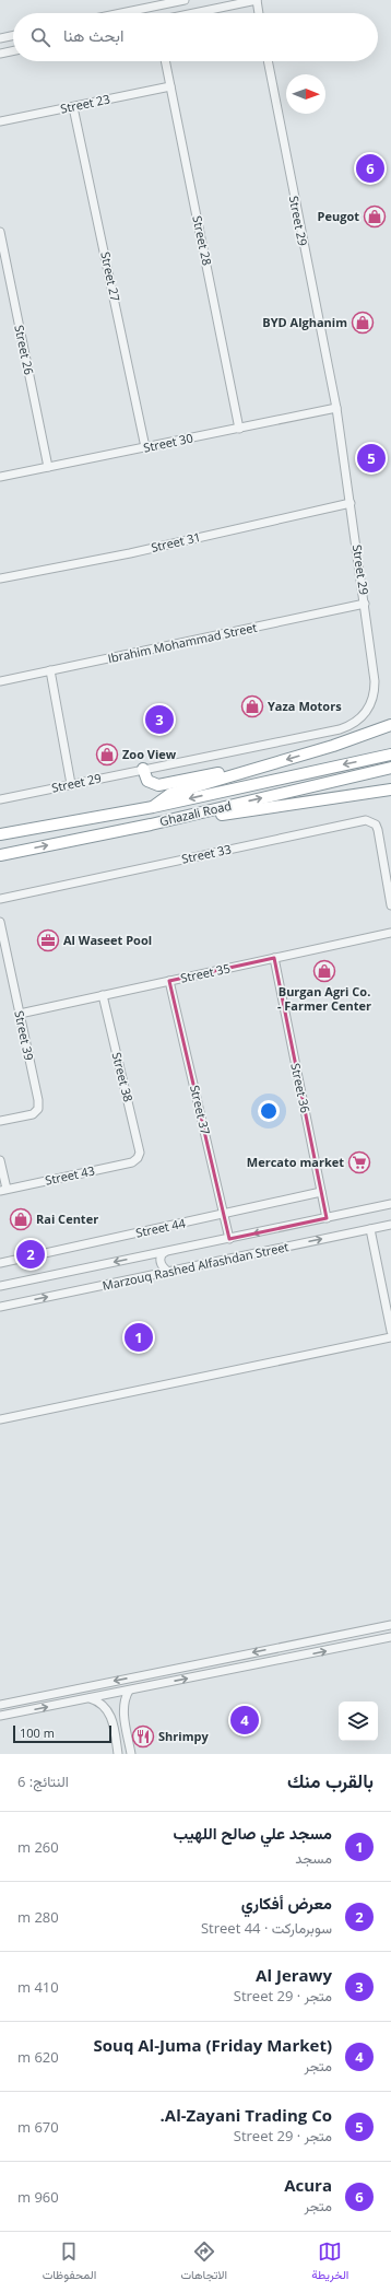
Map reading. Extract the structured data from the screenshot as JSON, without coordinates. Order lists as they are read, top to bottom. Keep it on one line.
{"streets":{"highway":["Ghazali Road"],"street":["Street 23","Street 29","Street 28","Street 27","Street 26","Street 30","Street 31","Ibrahim Mohammad Street","Street 33","Street 35","Street 39","Street 38","Street 36","Street 37","Street 43","Street 44","Marzouq Rashed Alfashdan Street"]},"crossings":[["Street 23","Street 28"],["Street 23","Street 27"],["Street 29","Street 30"],["Street 29","Street 31"],["Street 29","Ibrahim Mohammad Street"],["Street 28","Street 30"],["Street 27","Street 30"],["Street 26","Street 30"],["Street 35","Street 39"],["Street 35","Street 38"],["Street 35","Street 36"],["Street 35","Street 37"],["Street 38","Street 43"],["Street 36","Street 44"],["Street 36","Marzouq Rashed Alfashdan Street"],["Street 37","Street 44"],["Street 37","Marzouq Rashed Alfashdan Street"]],"places":{"shop":["Peugot","BYD Alghanim","Yaza Motors","Zoo View","Burgan Agri Co. - Farmer Center","Rai Center"],"office":["Al Waseet Pool"],"supermarket":["Mercato market"],"restaurant":["Shrimpy"]},"scale_bar":"100 m","north":"right","page":{"search":"ابحث هنا","pins":["6","5","3","2","1","4"],"scale":"100 m","heading":["بالقرب منك","النتائج: 6"],"list":[{"mark":"1","name":"مسجد علي صالح اللهيب","note":"مسجد","value":"260 m"},{"mark":"2","name":"معرض أفكاري","note":"سوبرماركت · Street 44","value":"280 m"},{"mark":"3","name":"Al Jerawy","note":"متجر · Street 29","value":"410 m"},{"mark":"4","name":"Souq Al-Juma (Friday Market)","note":"متجر","value":"620 m"},{"mark":"5","name":"Al-Zayani Trading Co.","note":"متجر · Street 29","value":"670 m"},{"mark":"6","name":"Acura","note":"متجر","value":"960 m"}],"nav":["الخريطة","الاتجاهات","المحفوظات"]}}
